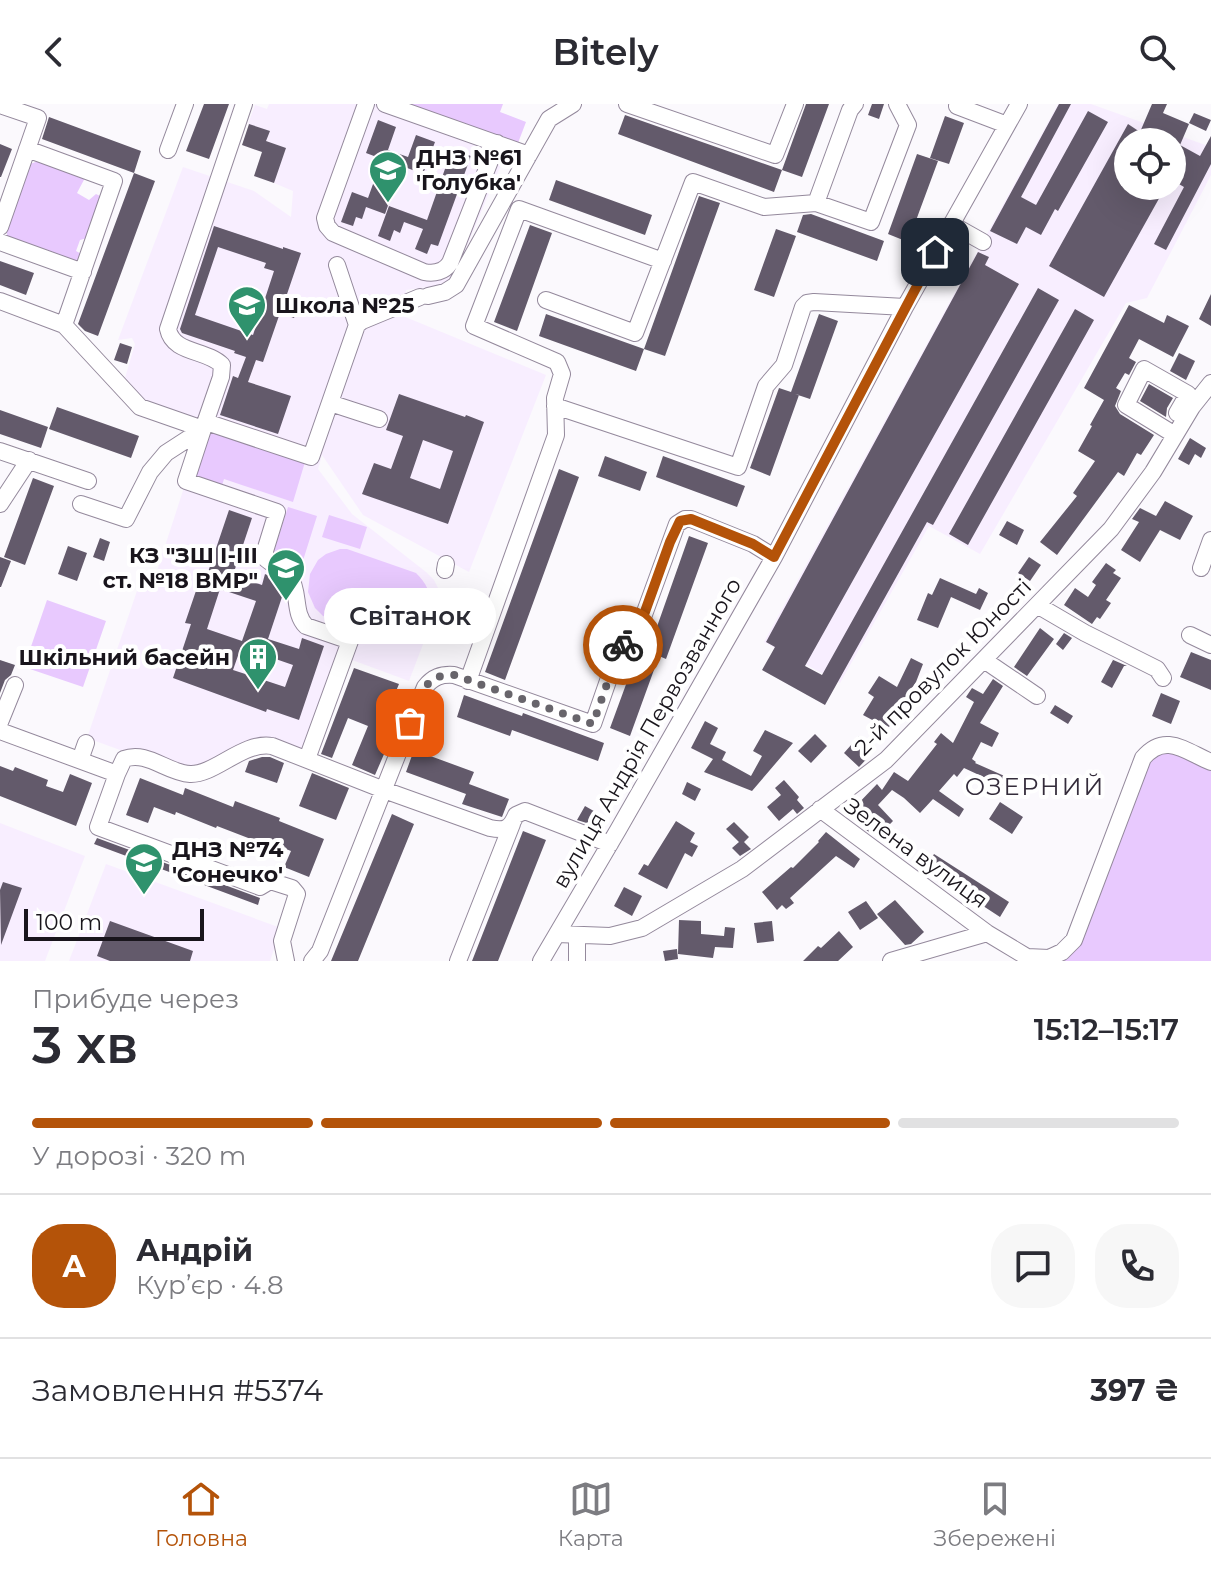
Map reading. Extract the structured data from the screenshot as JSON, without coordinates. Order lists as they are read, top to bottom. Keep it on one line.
{"streets":{"street":["2-й провулок Юності","вулиця Андрія Первозванного","Зелена вулиця"]},"crossings":[["2-й провулок Юності","вулиця Андрія Первозванного"],["2-й провулок Юності","Зелена вулиця"]],"districts":["ОЗЕРНИЙ"],"places":{"school or university":["ДНЗ №61 'Голубка'","Школа №25","КЗ \"ЗШ І-ІІІ ст. №18 ВМР\"","ДНЗ №74 'Сонечко'"],"building":["Шкільний басейн"],"other":["Світанок"]},"scale_bar":"100 m","page":{"header":"Bitely","bubble":"Світанок","scale":"100 m","heading":["3 хв","Прибуде через","15:12–15:17"],"panel":["Андрій","Кур’єр · 4.8","Замовлення #5374","397 ₴"],"bar":"У дорозі · 320 m","round":"А","tabs":["Головна","Карта","Збережені"]}}
